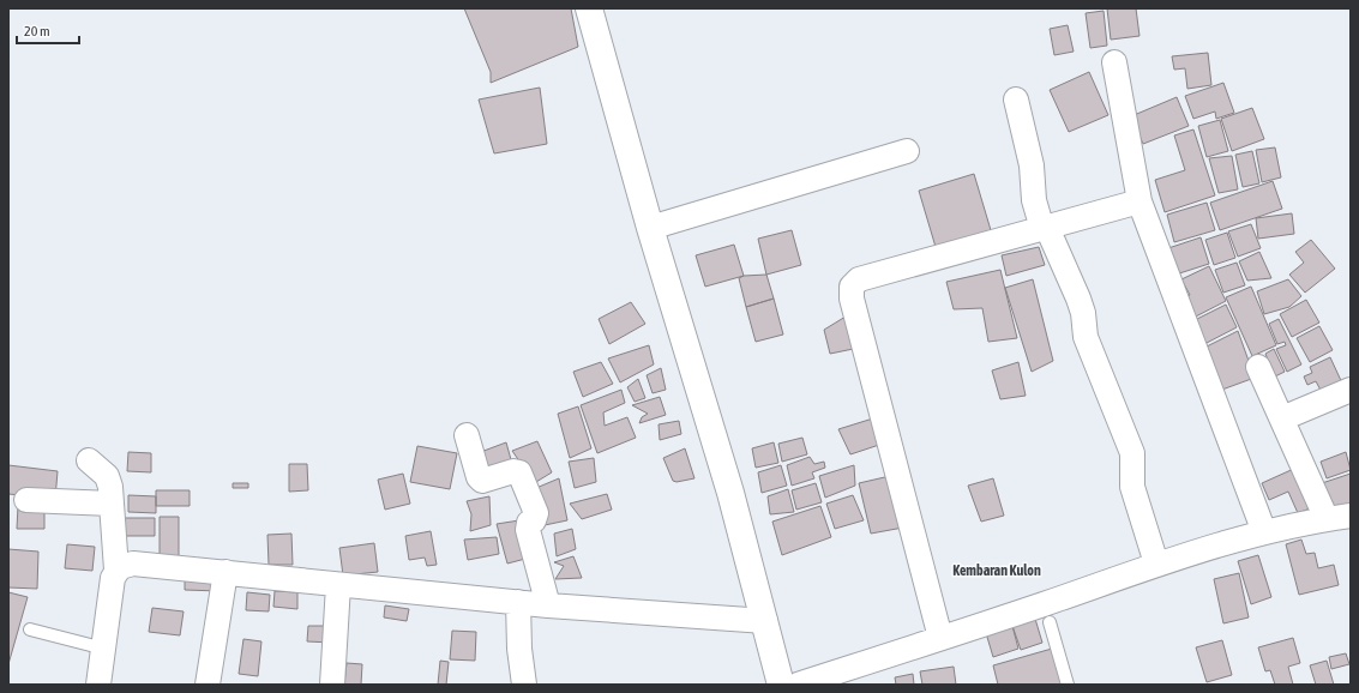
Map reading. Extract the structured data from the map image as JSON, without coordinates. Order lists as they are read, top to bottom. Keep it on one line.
{"districts":["Kembaran Kulon"],"scale_bar":"20 m"}
